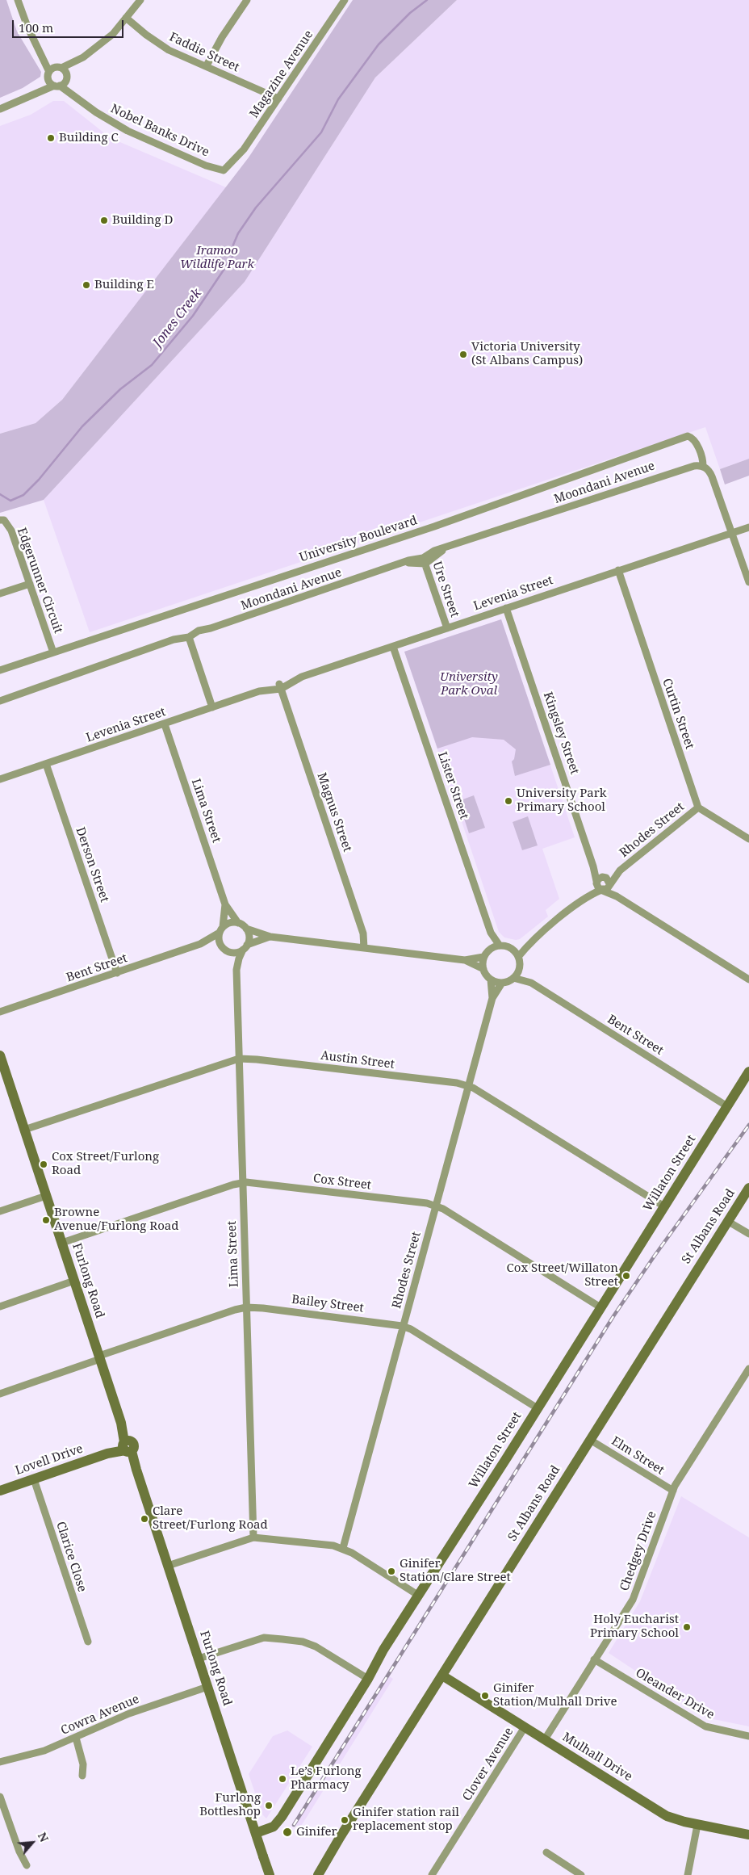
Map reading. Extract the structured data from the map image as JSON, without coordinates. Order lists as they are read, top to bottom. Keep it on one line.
{"streets":{"main road":["Willaton Street","St Albans Road","Furlong Road","Lovell Drive","Mulhall Drive"],"street":["Faddie Street","Magazine Avenue","Nobel Banks Drive","Moondani Avenue","University Boulevard","Edgerunner Circuit","Ure Street","Levenia Street","Curtin Street","Kingsley Street","Lister Street","Lima Street","Magnus Street","Rhodes Street","Derson Street","Bent Street","Austin Street","Cox Street","Bailey Street","Elm Street","Chedgey Drive","Clarice Close","Oleander Drive","Cowra Avenue","Clover Avenue"]},"crossings":[["Faddie Street","Magazine Avenue"],["Magazine Avenue","Nobel Banks Drive"],["Moondani Avenue","University Boulevard"],["Moondani Avenue","Ure Street"],["University Boulevard","Edgerunner Circuit"],["Ure Street","Levenia Street"],["Levenia Street","Curtin Street"],["Levenia Street","Kingsley Street"],["Levenia Street","Lister Street"],["Levenia Street","Lima Street"],["Levenia Street","Magnus Street"],["Levenia Street","Derson Street"],["Curtin Street","Rhodes Street"],["Kingsley Street","Rhodes Street"],["Lister Street","Rhodes Street"],["Lister Street","Bent Street"],["Lima Street","Bent Street"],["Lima Street","Austin Street"],["Lima Street","Cox Street"],["Lima Street","Bailey Street"],["Rhodes Street","Bent Street"],["Rhodes Street","Austin Street"],["Rhodes Street","Cox Street"],["Rhodes Street","Bailey Street"],["Derson Street","Bent Street"],["Bent Street","Willaton Street"],["Austin Street","Willaton Street"],["Austin Street","Furlong Road"],["Willaton Street","Cox Street"],["Willaton Street","Furlong Road"],["Willaton Street","Bailey Street"],["Cox Street","Furlong Road"],["St Albans Road","Elm Street"],["St Albans Road","Mulhall Drive"],["Furlong Road","Bailey Street"],["Furlong Road","Lovell Drive"],["Furlong Road","Cowra Avenue"],["Elm Street","Chedgey Drive"],["Lovell Drive","Clarice Close"],["Chedgey Drive","Oleander Drive"],["Chedgey Drive","Mulhall Drive"],["Mulhall Drive","Clover Avenue"]],"water":["Jones Creek"],"parks":["Iramoo Wildlife Park","University Park Oval"],"places":["Building C","Building D","Building E","Victoria University (St Albans Campus)","University Park Primary School","Cox Street/Furlong Road","Browne Avenue/Furlong Road","Cox Street/Willaton Street","Clare Street/Furlong Road","Ginifer Station/Clare Street","Holy Eucharist Primary School","Ginifer Station/Mulhall Drive","Le’s Furlong Pharmacy","Furlong Bottleshop","Ginifer station rail replacement stop","Ginifer"],"scale_bar":"100 m","north":"top right"}
